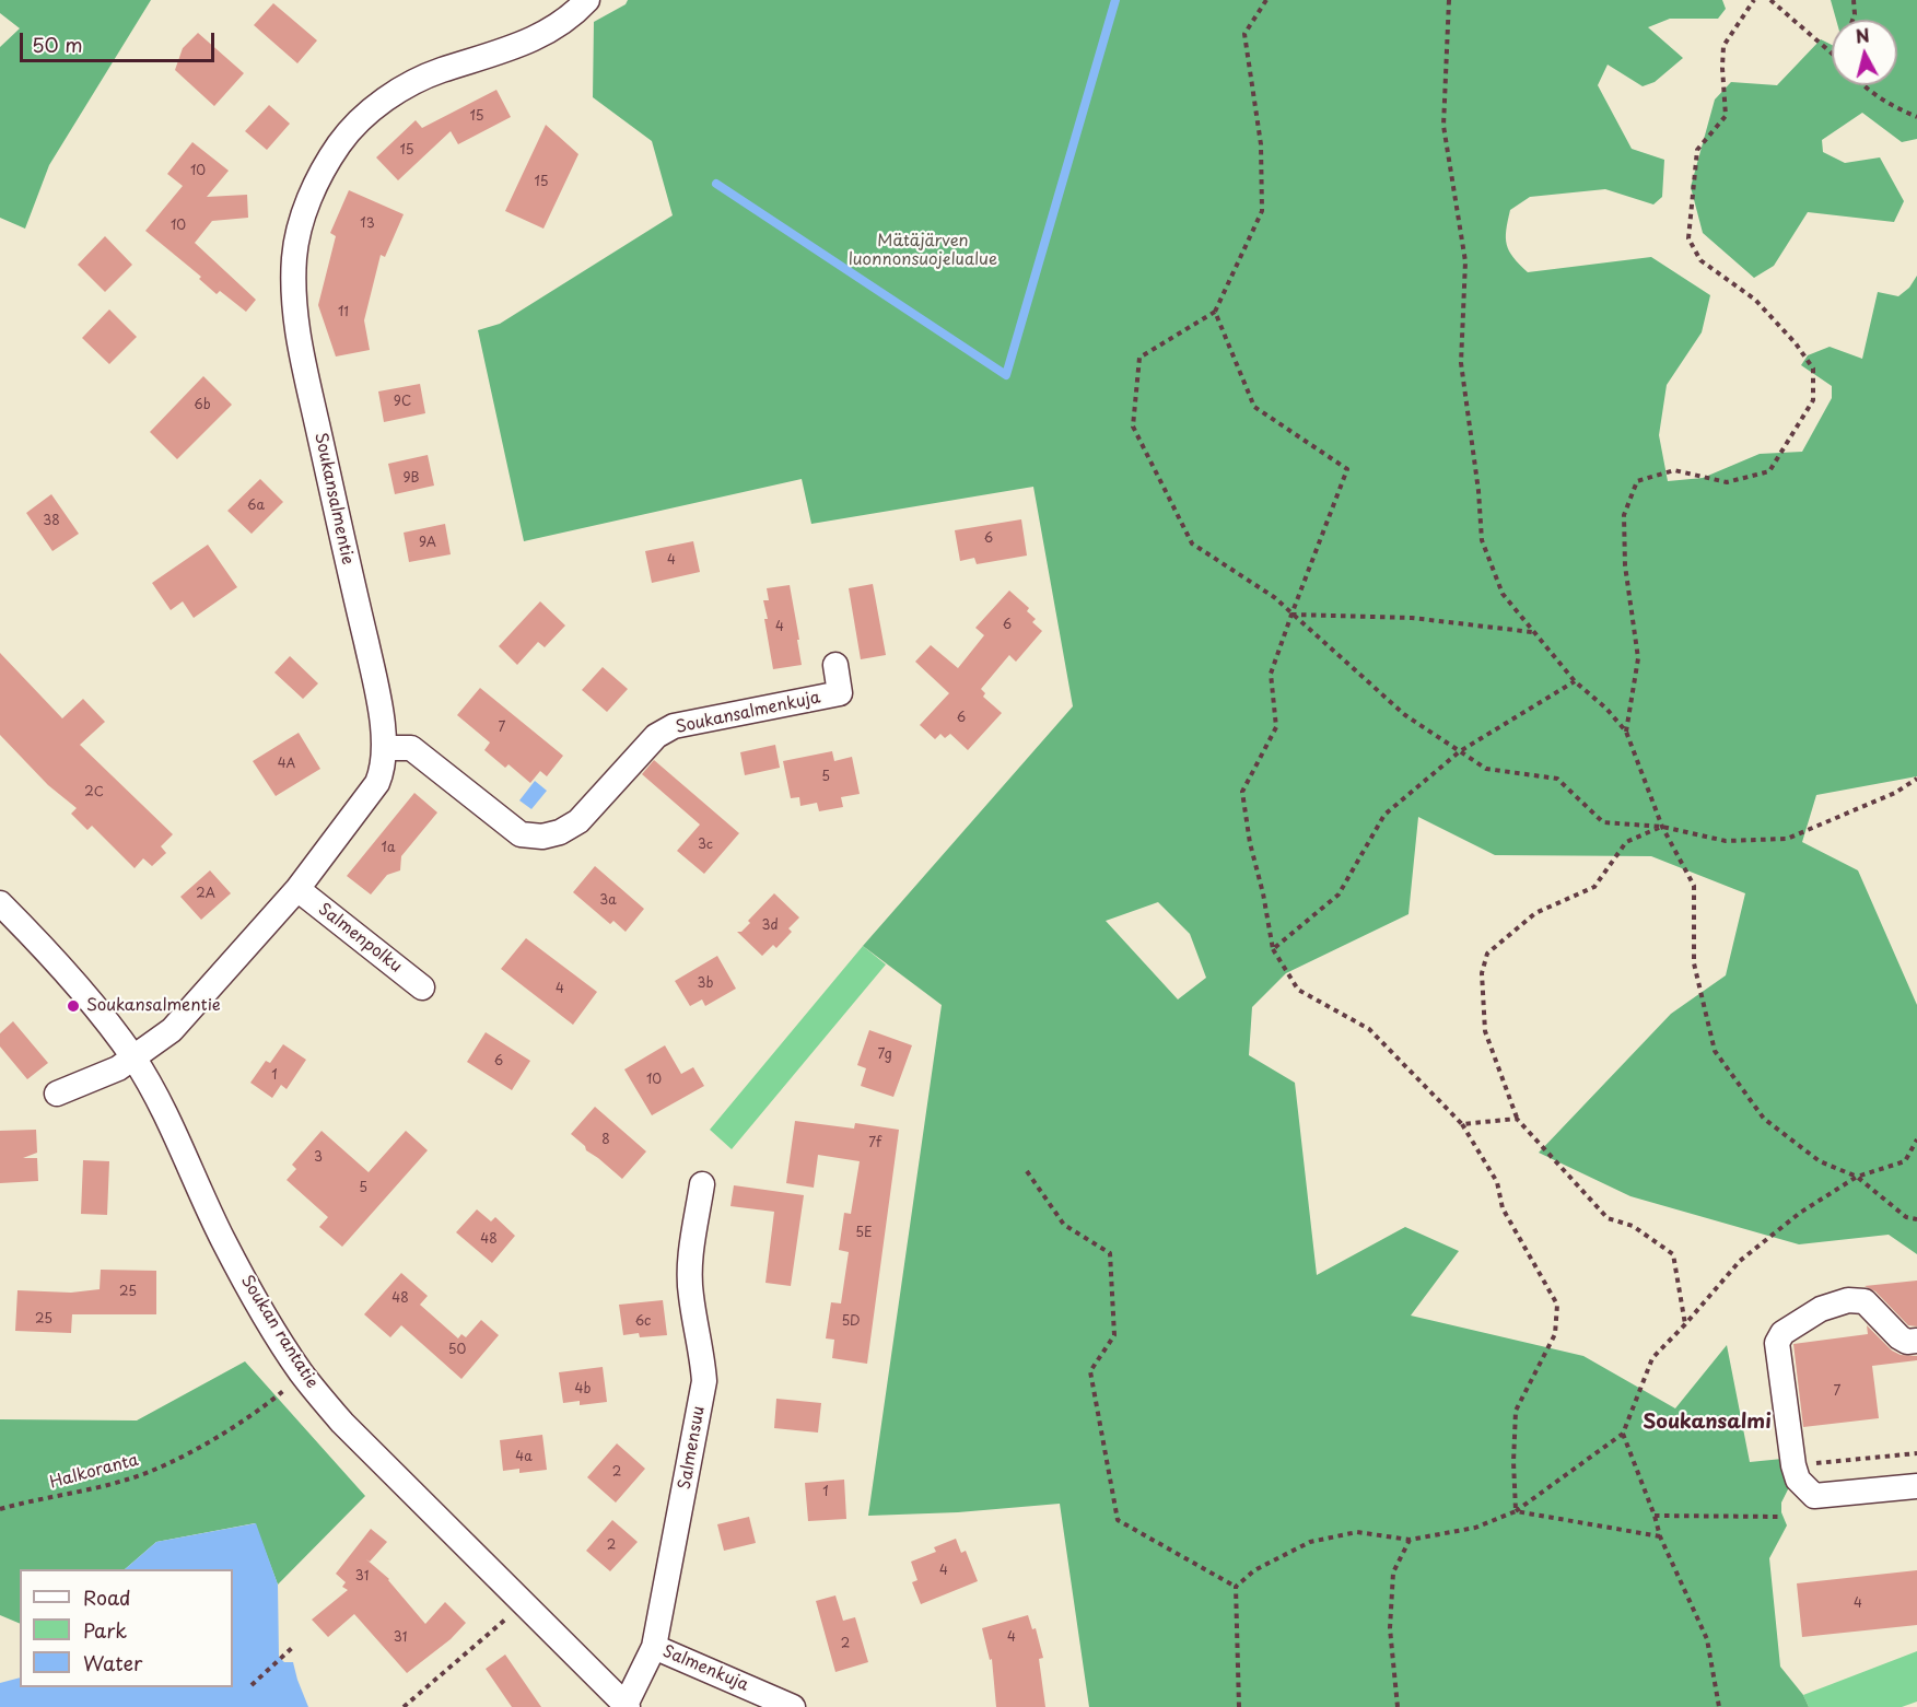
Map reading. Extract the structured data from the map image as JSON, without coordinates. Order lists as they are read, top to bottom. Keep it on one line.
{"streets":{"street":["Soukansalmentie","Soukansalmenkuja","Salmenpolku","Soukan rantatie","Salmensuu","Salmenkuja"],"path":["Halkoranta"]},"crossings":[["Soukansalmentie","Soukansalmenkuja"],["Soukansalmentie","Salmenpolku"],["Soukansalmentie","Soukan rantatie"],["Soukan rantatie","Salmensuu"],["Salmensuu","Salmenkuja"]],"districts":["Soukansalmi"],"parks":["Mätäjärven luonnonsuojelualue"],"places":["Soukansalmentie"],"house_numbers":["15","15","10","15","13","10","11","9C","6b","9B","6a","38","6","9A","4","6","4","6","7","4A","5","2C","3c","1a","2A","3a","3d","3b","4","7g","6","1","10","8","7f","3","5","5E","48","25","48","25","6c","5D","50","4b","7","4a","2","1","2","4","31","4","31","4","2"],"legend":["Road","Park","Water"],"scale_bar":"50 m","north":"top"}
